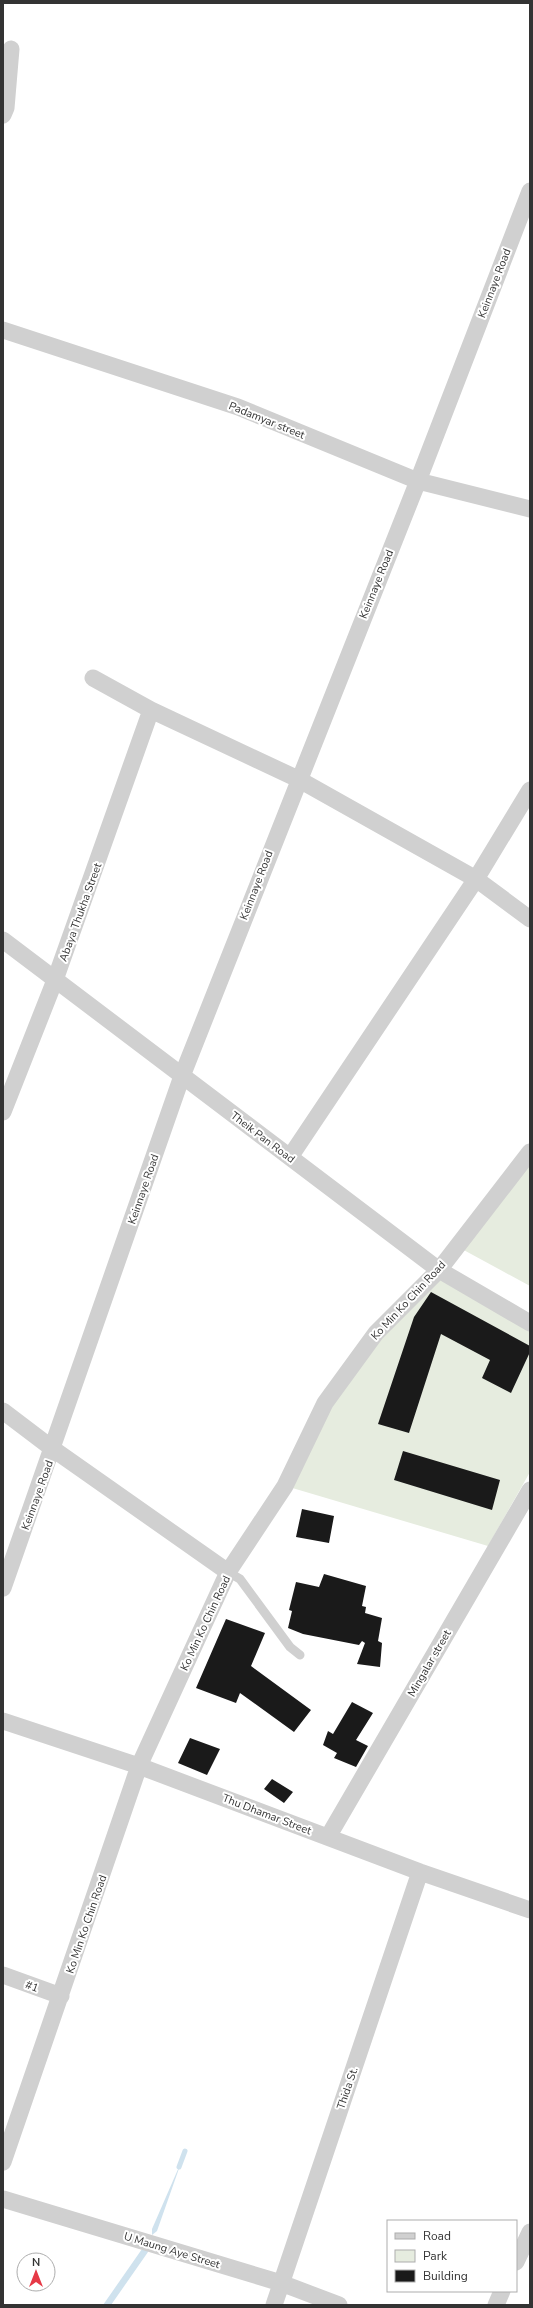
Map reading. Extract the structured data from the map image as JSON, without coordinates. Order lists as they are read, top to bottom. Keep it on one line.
{"streets":{"street":["Keinnaye Road","Padamyar street","Abaya Thukha Street","Theik Pan Road","Ko Min Ko Chin Road","Mingalar street","Thu Dhamar Street","#1","Thida St.","U Maung Aye Street"]},"crossings":[["Keinnaye Road","Padamyar street"],["Keinnaye Road","Theik Pan Road"],["Abaya Thukha Street","Theik Pan Road"],["Theik Pan Road","Ko Min Ko Chin Road"],["Ko Min Ko Chin Road","Thu Dhamar Street"],["Ko Min Ko Chin Road","#1"],["Mingalar street","Thu Dhamar Street"],["Thu Dhamar Street","Thida St."],["Thida St.","U Maung Aye Street"]],"legend":["Road","Park","Building"],"north":"top"}
